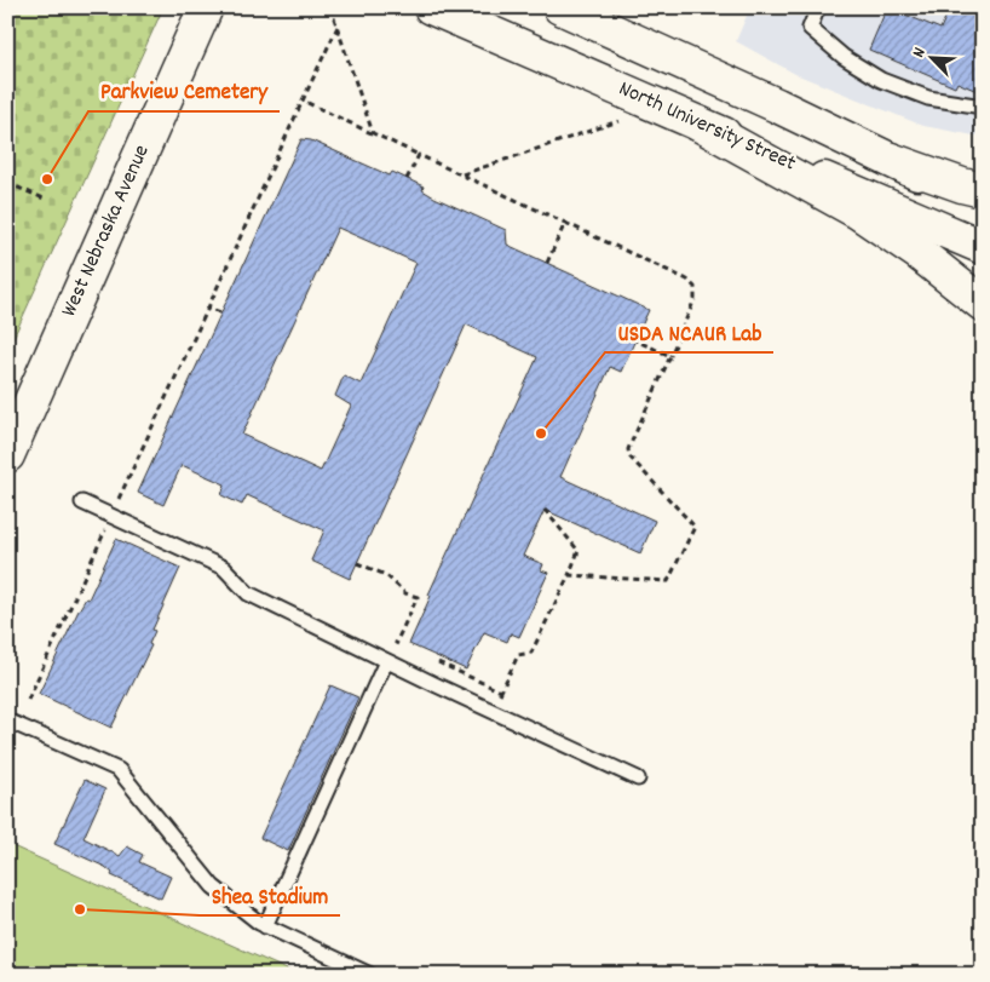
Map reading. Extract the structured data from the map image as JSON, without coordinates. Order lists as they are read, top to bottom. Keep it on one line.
{"streets":{"main road":["North University Street","West Nebraska Avenue"]},"places":["Parkview Cemetery","USDA NCAUR Lab","Shea Stadium"],"north":"top left"}
